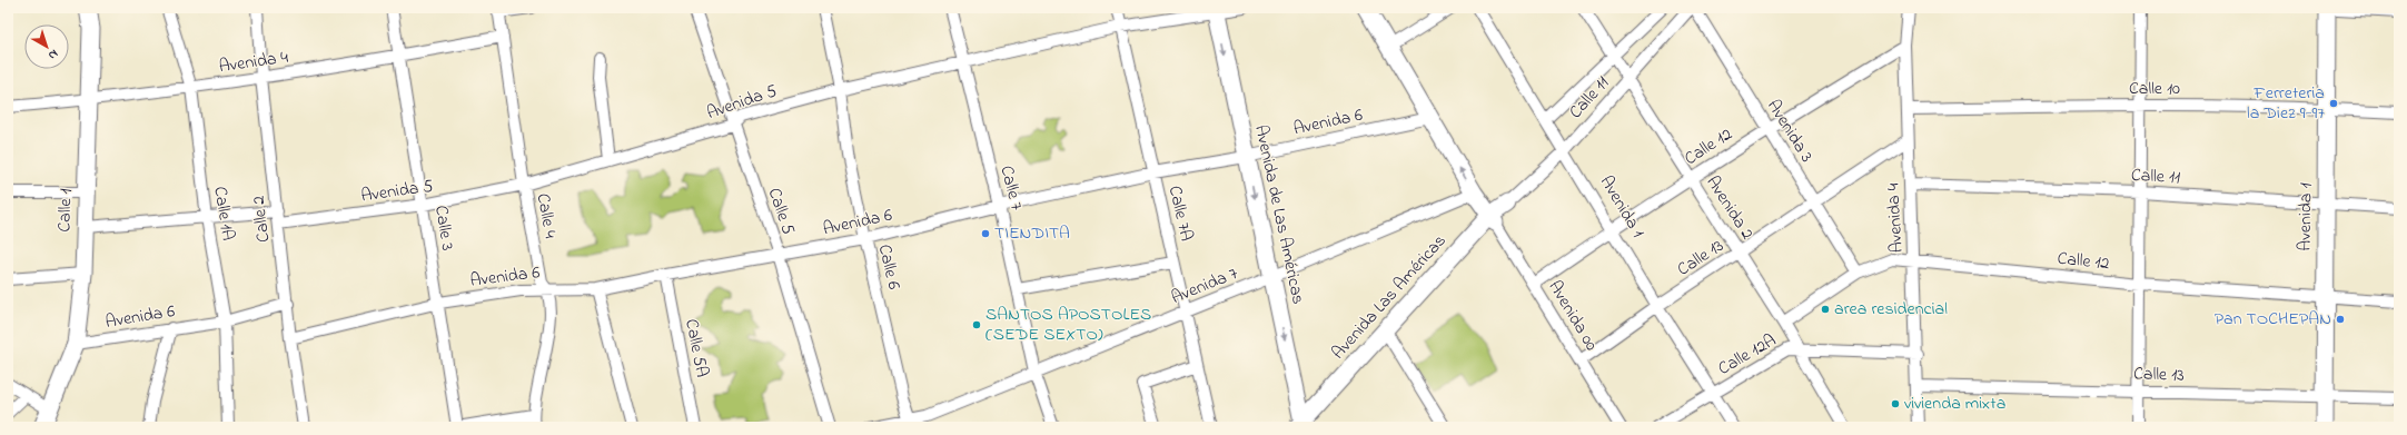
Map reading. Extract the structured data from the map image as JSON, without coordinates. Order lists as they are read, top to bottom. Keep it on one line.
{"streets":{"main road":["Avenida 1","Calle 1","Avenida de Las Américas","Avenida Las Américas"],"street":["Avenida 4","Calle 10","Calle 11","Avenida 5","Avenida 6","Avenida 3","Calle 12","Calle 7","Avenida 2","Calle 5","Calle 1A","Calle 7A","Calle 4","Calle 2","Calle 3","Calle 13","Calle 6","Avenida 7","Avenida 00","Calle 5A","Calle 12A"]},"crossings":[["Avenida 4","Calle 10"],["Avenida 4","Calle 11"],["Avenida 4","Calle 12"],["Avenida 4","Calle 1"],["Avenida 4","Calle 1A"],["Avenida 4","Calle 4"],["Avenida 4","Calle 2"],["Avenida 4","Calle 3"],["Avenida 4","Calle 13"],["Avenida 4","Calle 12A"],["Calle 10","Avenida 1"],["Calle 11","Avenida 3"],["Calle 11","Avenida 1"],["Calle 11","Avenida 2"],["Avenida 5","Calle 7"],["Avenida 5","Calle 5"],["Avenida 5","Calle 7A"],["Avenida 5","Avenida de Las Américas"],["Avenida 5","Calle 4"],["Avenida 5","Calle 2"],["Avenida 5","Calle 3"],["Avenida 5","Calle 6"],["Avenida 6","Calle 7"],["Avenida 6","Calle 1"],["Avenida 6","Calle 5"],["Avenida 6","Calle 1A"],["Avenida 6","Calle 7A"],["Avenida 6","Avenida de Las Américas"],["Avenida 6","Calle 4"],["Avenida 6","Calle 2"],["Avenida 6","Calle 3"],["Avenida 6","Calle 6"],["Avenida 6","Calle 5A"],["Avenida 3","Calle 12"],["Avenida 3","Calle 13"],["Calle 12","Avenida 1"],["Calle 12","Avenida 2"],["Calle 12","Avenida 00"],["Calle 7","Avenida 7"],["Avenida 1","Calle 13"],["Avenida 1","Calle 12A"],["Avenida 2","Calle 13"],["Avenida 2","Calle 12A"],["Calle 7A","Avenida 7"],["Avenida de Las Américas","Avenida 7"],["Avenida de Las Américas","Avenida Las Américas"],["Calle 13","Avenida 00"],["Calle 6","Avenida 7"],["Avenida Las Américas","Avenida 00"]],"one_way":["Avenida de Las Américas"],"places":["Ferreteria la Diez 9-97","TIENDITA","area residencial","Pan TOCHEPAN","SANTOS APOSTOLES (SEDE SEXTO)","vivienda mixta"],"north":"bottom right"}
